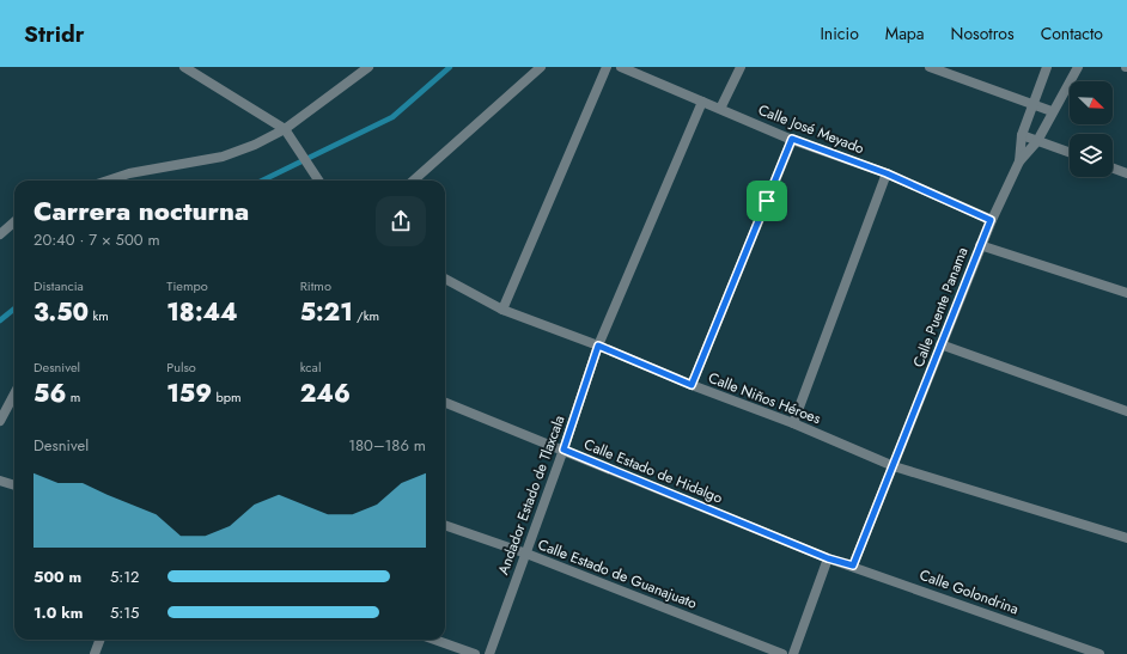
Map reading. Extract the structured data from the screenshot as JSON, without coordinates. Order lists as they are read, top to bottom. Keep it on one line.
{"streets":{"street":["Calle José Meyado","Calle Puente Panama","Calle Niños Héroes","Calle Estado de Hidalgo","Andador Estado de Tlaxcala","Calle Estado de Guanajuato","Calle Golondrina"]},"crossings":[["Calle José Meyado","Calle Puente Panama"],["Calle José Meyado","Andador Estado de Tlaxcala"],["Calle Puente Panama","Calle Niños Héroes"],["Calle Puente Panama","Calle Golondrina"],["Calle Niños Héroes","Andador Estado de Tlaxcala"],["Calle Estado de Hidalgo","Andador Estado de Tlaxcala"],["Calle Estado de Hidalgo","Calle Golondrina"],["Andador Estado de Tlaxcala","Calle Estado de Guanajuato"]],"north":"bottom right","page":{"header":"Stridr","nav":["Inicio","Mapa","Nosotros","Contacto"],"heading":["Carrera nocturna","20:40 · 7 × 500 m"],"stats":[["Distancia","3.50 km"],["Tiempo","18:44"],["Ritmo","5:21 /km"],["Desnivel","56 m"],["Pulso","159 bpm"],["kcal","246"]],"chart":["Desnivel","180–186 m"],"list":[{"name":"500 m","note":"5:12"},{"name":"1.0 km","note":"5:15"}]}}
